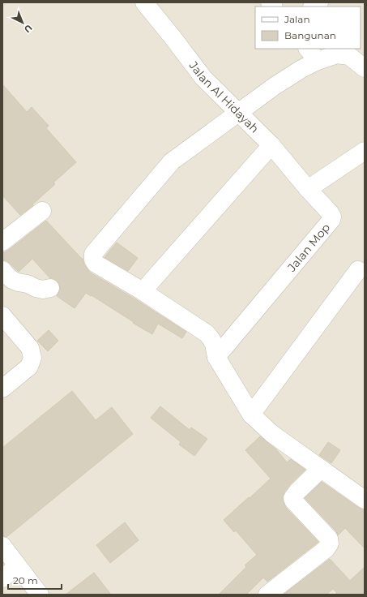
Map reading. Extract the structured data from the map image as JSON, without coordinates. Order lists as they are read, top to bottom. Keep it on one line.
{"streets":{"street":["Jalan Al Hidayah","Jalan Mop"]},"crossings":[["Jalan Al Hidayah","Jalan Mop"]],"legend":["Jalan","Bangunan"],"scale_bar":"20 m","north":"bottom right"}
